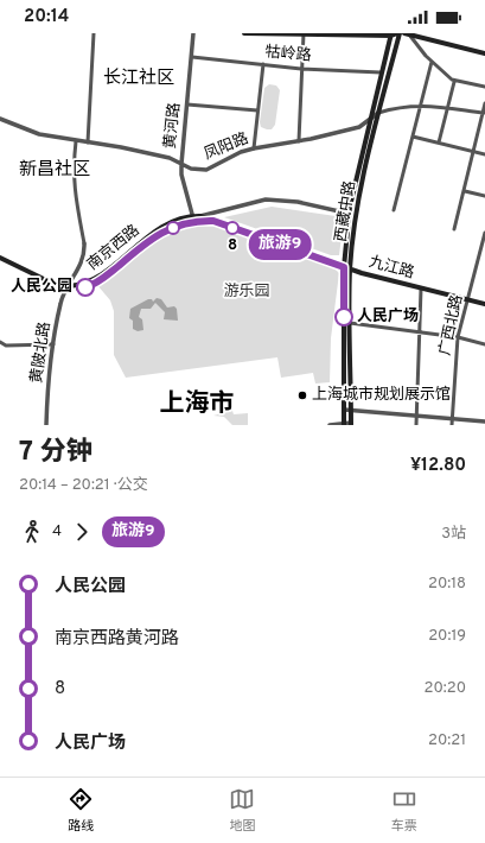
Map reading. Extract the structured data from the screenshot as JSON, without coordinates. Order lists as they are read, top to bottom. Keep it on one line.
{"streets":{"main road":["西藏中路","南京西路","九江路"],"street":["牯岭路","黄河路","凤阳路","广西北路","黄陂北路"]},"crossings":[["牯岭路","黄河路"],["牯岭路","西藏中路"],["黄河路","凤阳路"],["黄河路","南京西路"],["黄河路","九江路"],["凤阳路","西藏中路"],["西藏中路","南京西路"],["西藏中路","九江路"],["南京西路","九江路"],["南京西路","黄陂北路"],["九江路","广西北路"]],"districts":["长江社区","新昌社区","上海市"],"parks":["游乐园"],"places":["8","人民公园","人民广场","上海城市规划展示馆"],"lines":["bus line 旅游9"],"page":{"status":"20:14","on_map":"旅游9","heading":["7 分钟","20:14 – 20:21 · 公交","¥12.80"],"legs":["4","旅游9","3站"],"list":[{"name":"人民公园","value":"20:18"},{"name":"南京西路黄河路","value":"20:19"},{"name":"8","value":"20:20"},{"name":"人民广场","value":"20:21"}],"tabs":["路线","地图","车票"]}}
